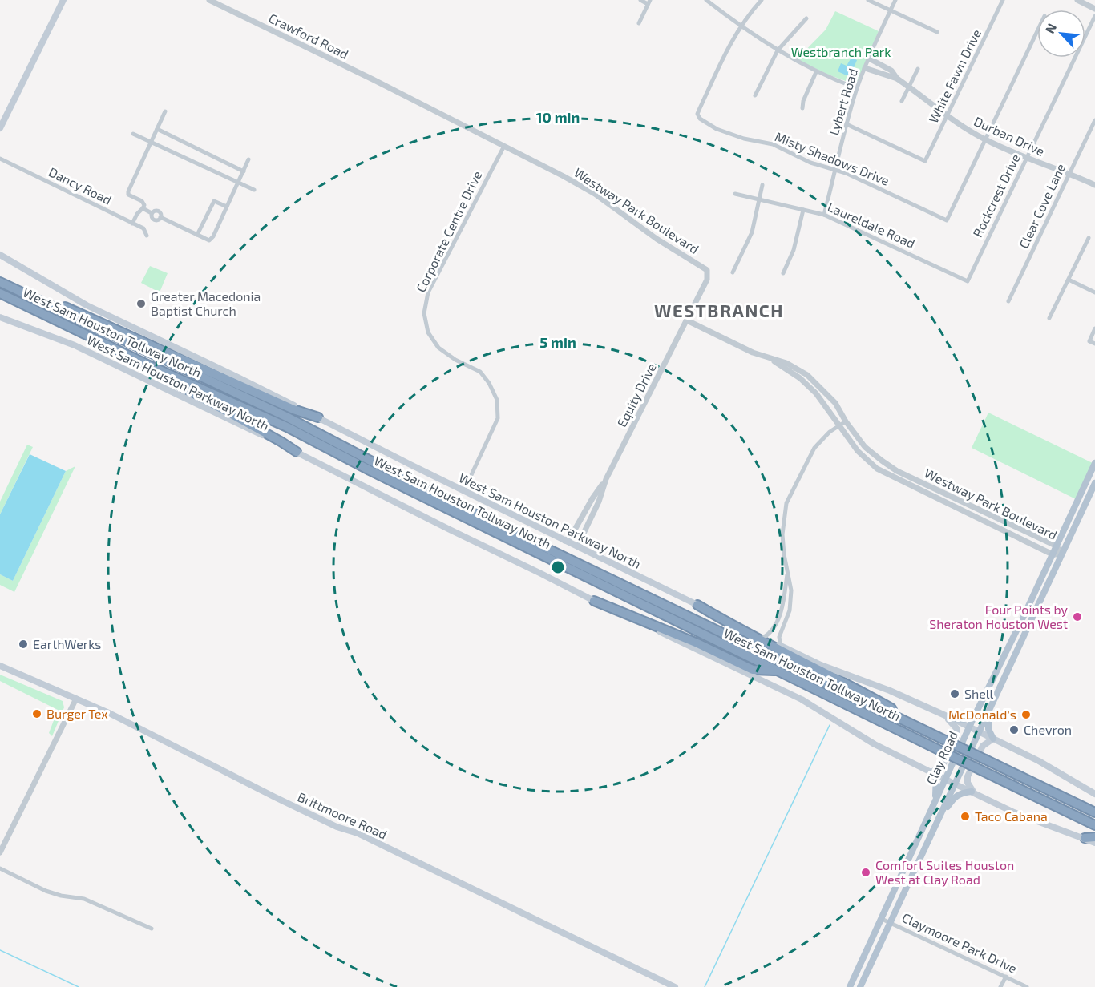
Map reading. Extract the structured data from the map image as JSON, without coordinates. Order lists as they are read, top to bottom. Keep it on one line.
{"streets":{"highway":["West Sam Houston Tollway North"],"main road":["West Sam Houston Parkway North","Clay Road","Brittmoore Road"],"street":["Crawford Road","White Fawn Drive","Lybert Road","Durban Drive","Misty Shadows Drive","Dancy Road","Rockcrest Drive","Clear Cove Lane","Westway Park Boulevard","Laureldale Road","Corporate Centre Drive","Equity Drive","Claymoore Park Drive"]},"crossings":[["Crawford Road","Westway Park Boulevard"],["White Fawn Drive","Lybert Road"],["White Fawn Drive","Durban Drive"],["Lybert Road","Durban Drive"],["Lybert Road","Misty Shadows Drive"],["Lybert Road","Laureldale Road"],["Durban Drive","Misty Shadows Drive"],["Durban Drive","Rockcrest Drive"],["Durban Drive","Clear Cove Lane"],["Rockcrest Drive","Laureldale Road"],["Westway Park Boulevard","Corporate Centre Drive"],["Westway Park Boulevard","Equity Drive"],["Westway Park Boulevard","Clay Road"],["Corporate Centre Drive","West Sam Houston Parkway North"],["West Sam Houston Parkway North","Equity Drive"],["West Sam Houston Parkway North","Clay Road"],["Clay Road","Claymoore Park Drive"]],"districts":["WESTBRANCH"],"parks":["Westbranch Park"],"places":["Greater Macedonia Baptist Church","Four Points by Sheraton Houston West","EarthWerks","Shell","Burger Tex","McDonald's","Chevron","Taco Cabana","Comfort Suites Houston West at Clay Road"],"north":"top left","rings":["10 min","5 min"]}
